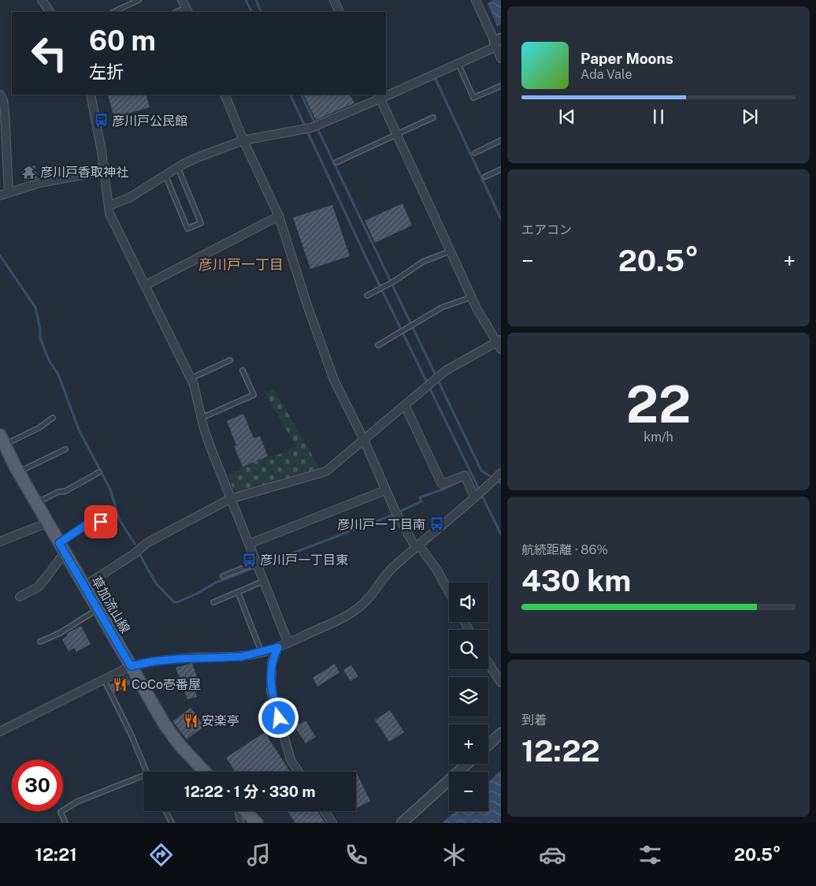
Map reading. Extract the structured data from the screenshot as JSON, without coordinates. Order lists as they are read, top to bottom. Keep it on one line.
{"streets":{"main road":["草加流山線"]},"districts":["彦川戸一丁目"],"places":{"bus stop":["彦川戸公民館","彦川戸一丁目南","彦川戸一丁目東"],"temple":["彦川戸香取神社"],"restaurant":["CoCo壱番屋","安楽亭"]},"page":{"turn":["60 m","左折"],"song":["Paper Moons","Ada Vale"],"tile":["エアコン",["22","km/h"],["航続距離 · 86%","430 km"],["到着","12:22"]],"heat":["−","20.5°","+"],"map_buttons":["+","−"],"limit":"30","trip":"12:22 · 1 分 · 330 m","tabs":["12:21","20.5°"]}}
